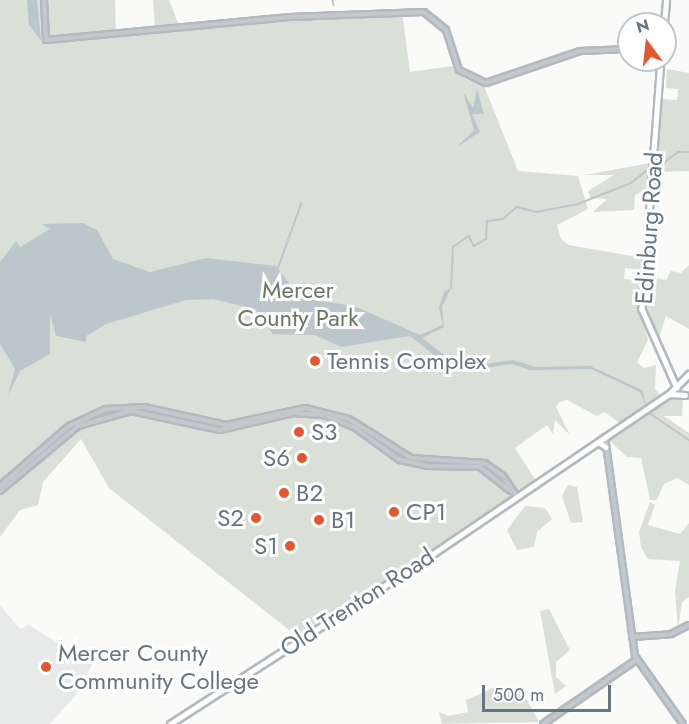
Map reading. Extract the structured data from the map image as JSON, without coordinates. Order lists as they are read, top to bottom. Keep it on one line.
{"streets":{"main road":["Edinburg Road","Old Trenton Road"]},"crossings":[["Edinburg Road","Old Trenton Road"]],"parks":["Mercer County Park"],"places":["Tennis Complex","S3","S6","B2","CP1","S2","B1","S1","Mercer County Community College"],"scale_bar":"500 m","north":"top"}
